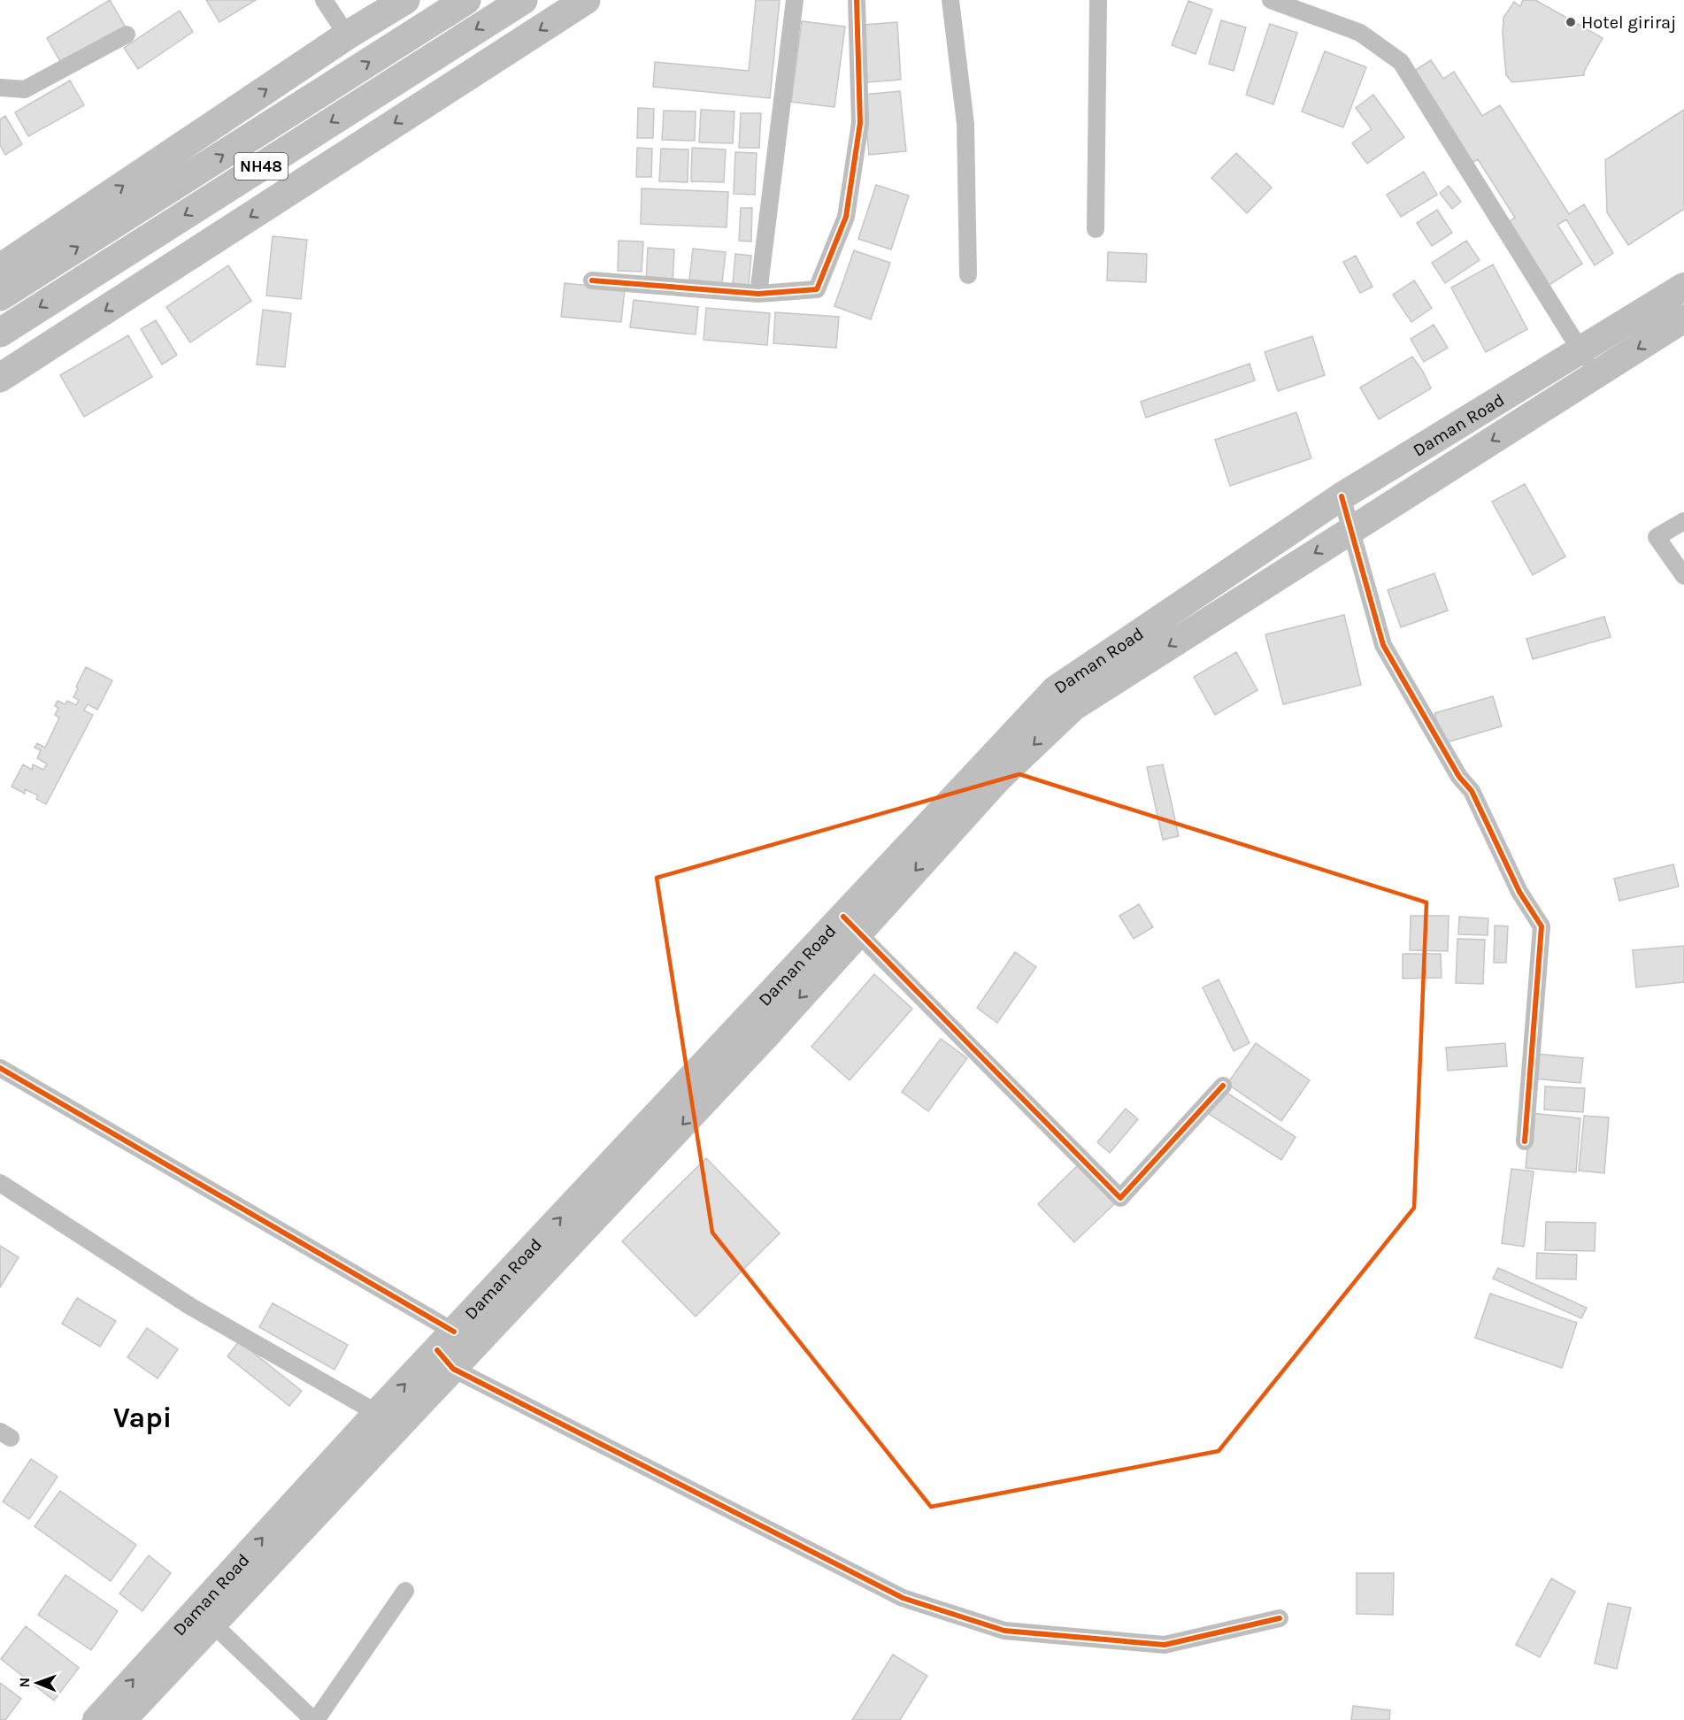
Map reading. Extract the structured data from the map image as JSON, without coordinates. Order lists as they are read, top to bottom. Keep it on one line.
{"streets":{"highway":["NH48"],"main road":["Daman Road"]},"districts":["Vapi"],"places":["Hotel giriraj"],"north":"left"}
